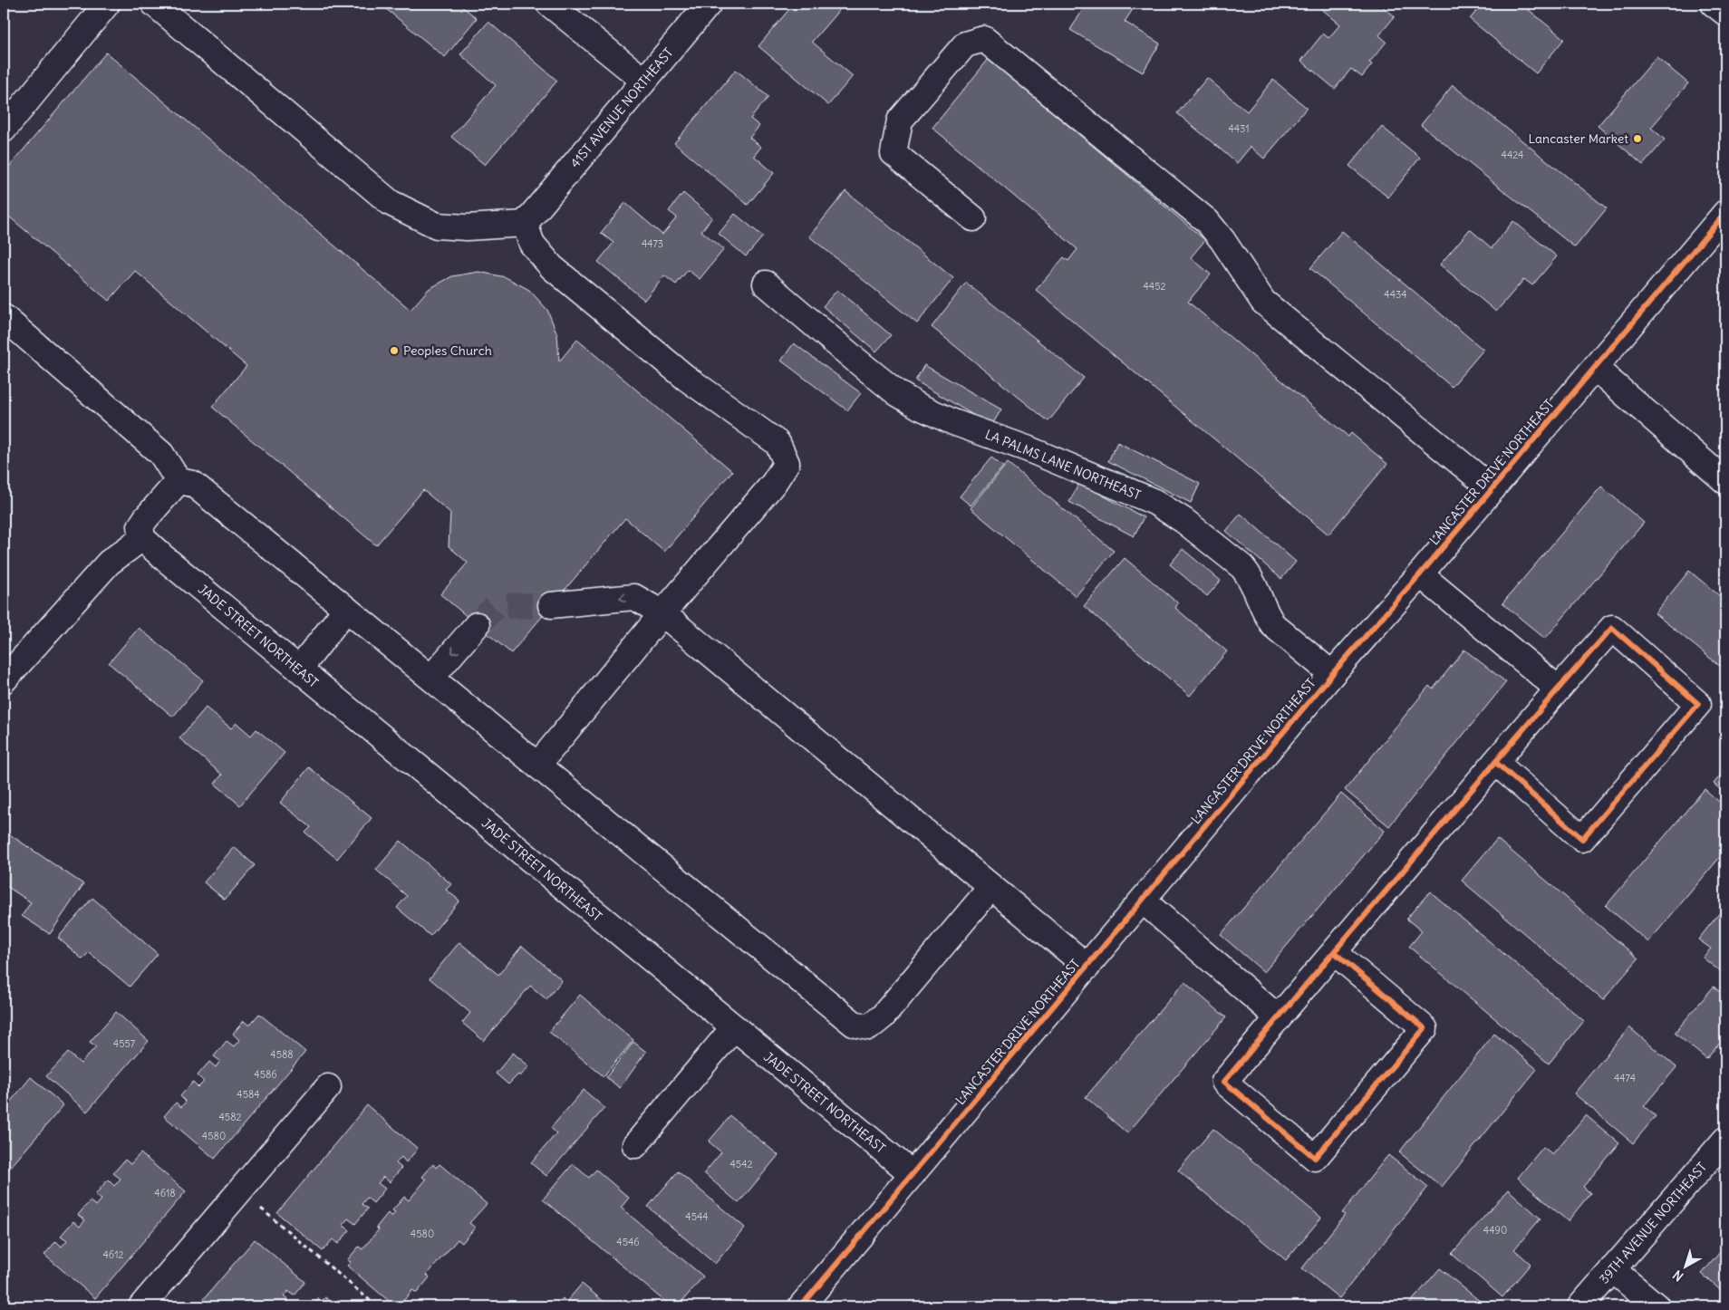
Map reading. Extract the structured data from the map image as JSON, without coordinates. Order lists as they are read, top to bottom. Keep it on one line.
{"streets":{"street":["41ST AVENUE NORTHEAST","LA PALMS LANE NORTHEAST","LANCASTER DRIVE NORTHEAST","JADE STREET NORTHEAST","39TH AVENUE NORTHEAST"]},"crossings":[["LA PALMS LANE NORTHEAST","LANCASTER DRIVE NORTHEAST"],["LANCASTER DRIVE NORTHEAST","JADE STREET NORTHEAST"]],"places":["Lancaster Market","Peoples Church"],"house_numbers":["4431","4424","4473","4452","4434","4557","4588","4586","4474","4584","4582","4580","4542","4618","4544","4490","4580","4546","4612"],"north":"bottom left"}
